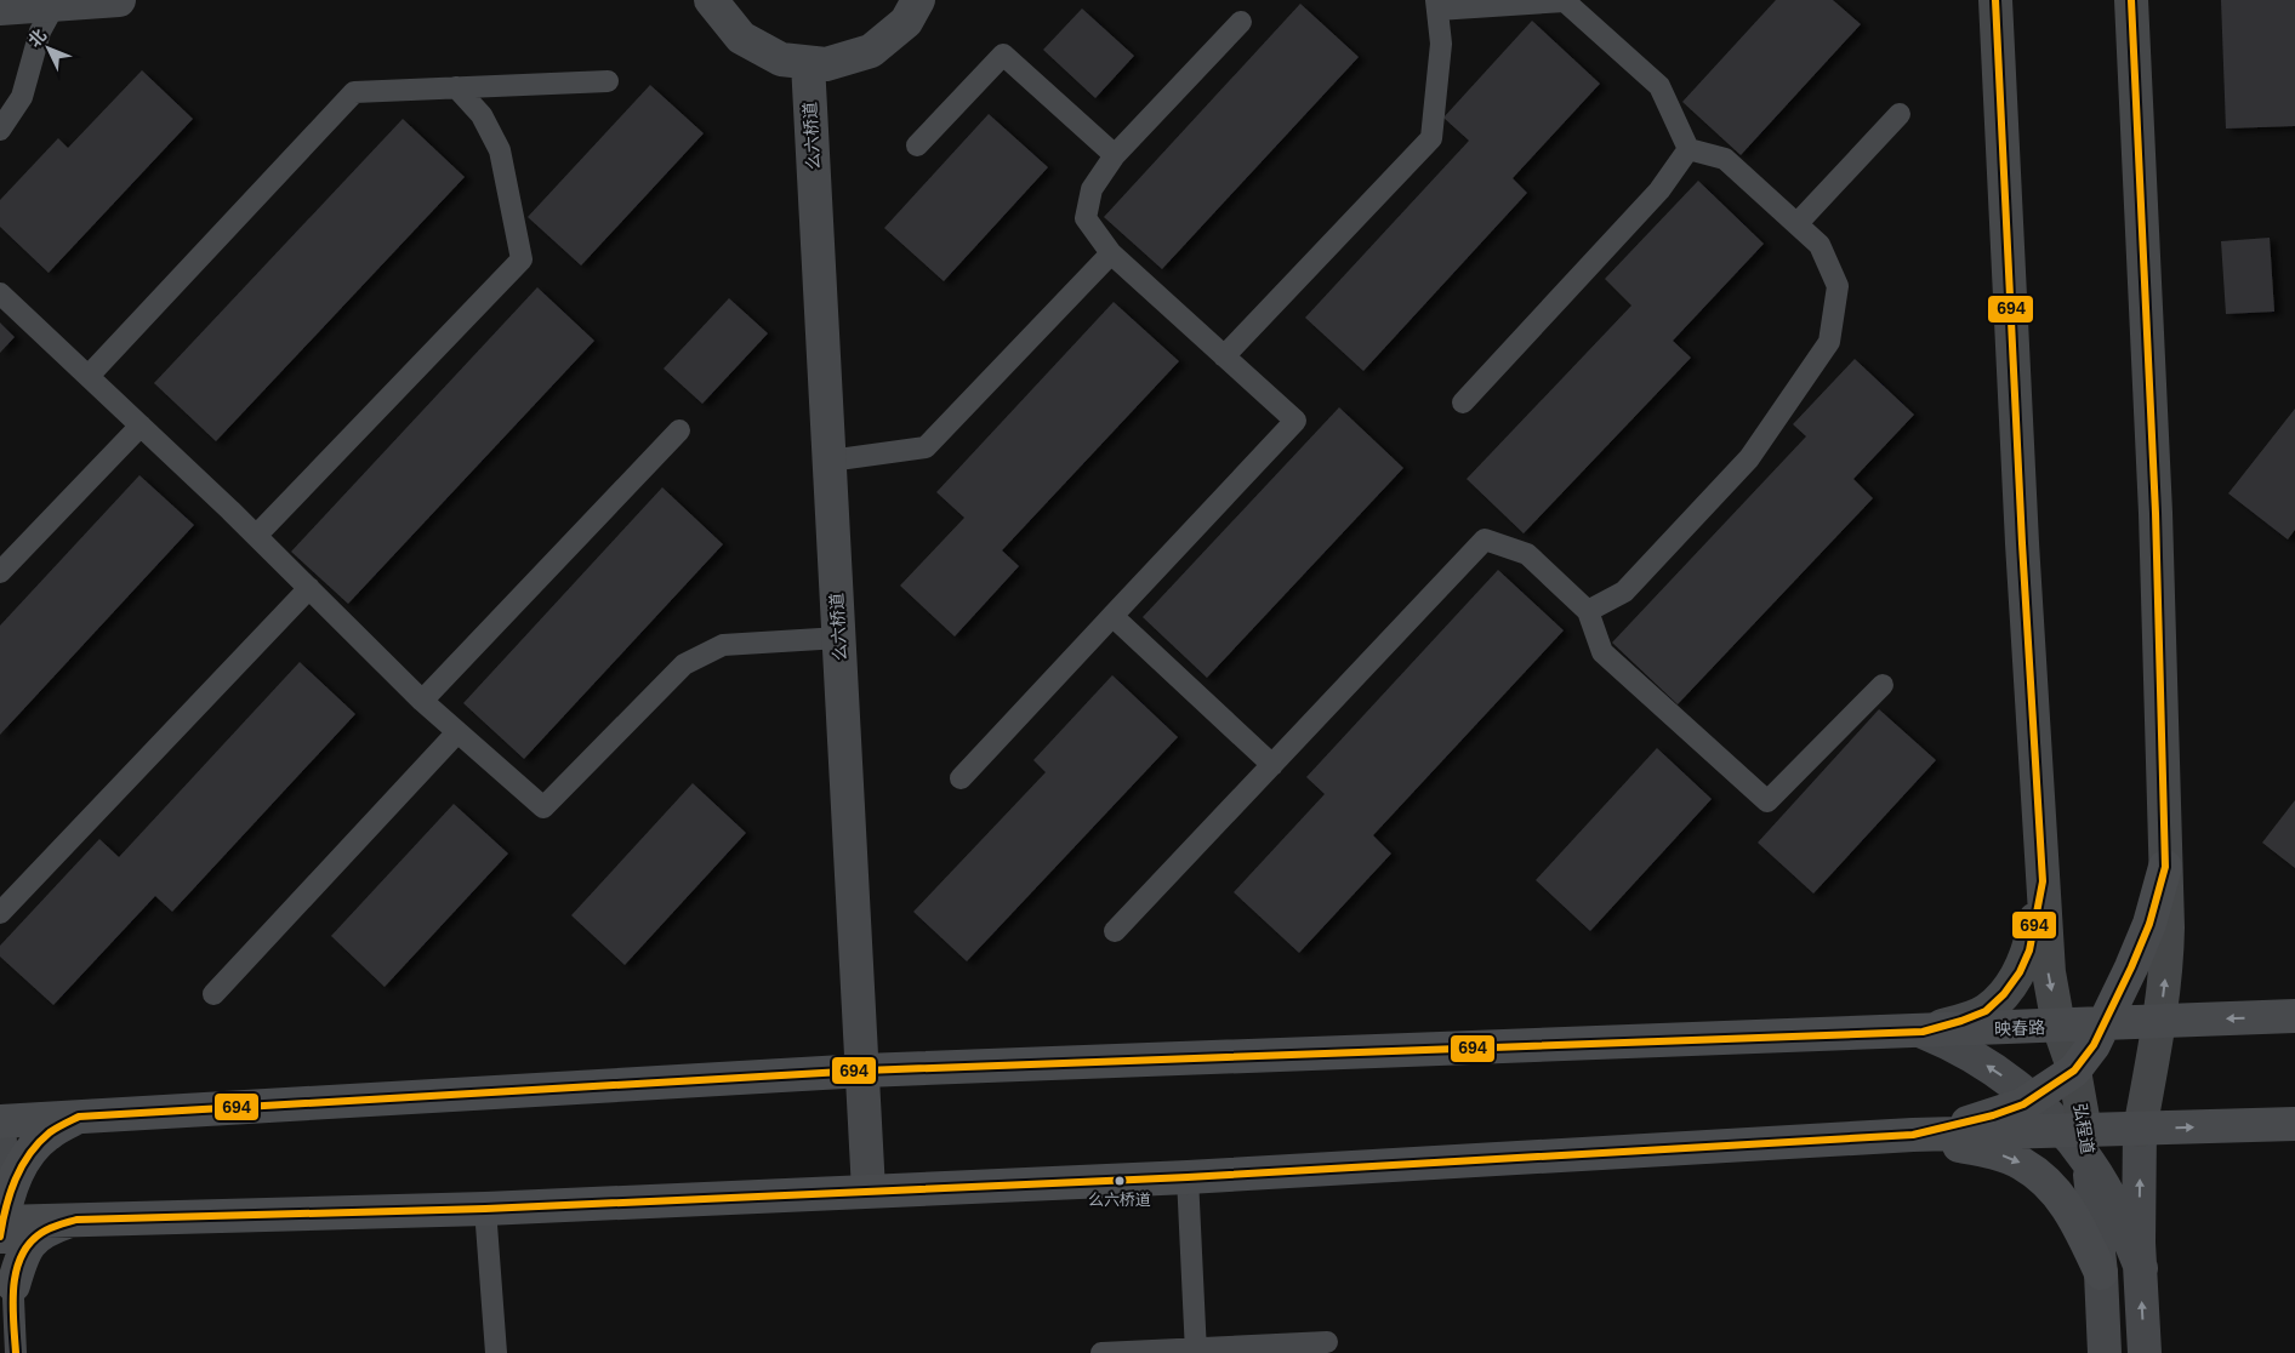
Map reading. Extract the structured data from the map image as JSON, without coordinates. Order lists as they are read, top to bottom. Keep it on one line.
{"streets":{"main road":["映春路","弘程道"],"street":["么六桥道"]},"crossings":[["么六桥道","映春路"],["映春路","弘程道"]],"places":["么六桥道"],"lines":["transit line 694"],"north":"top left"}
